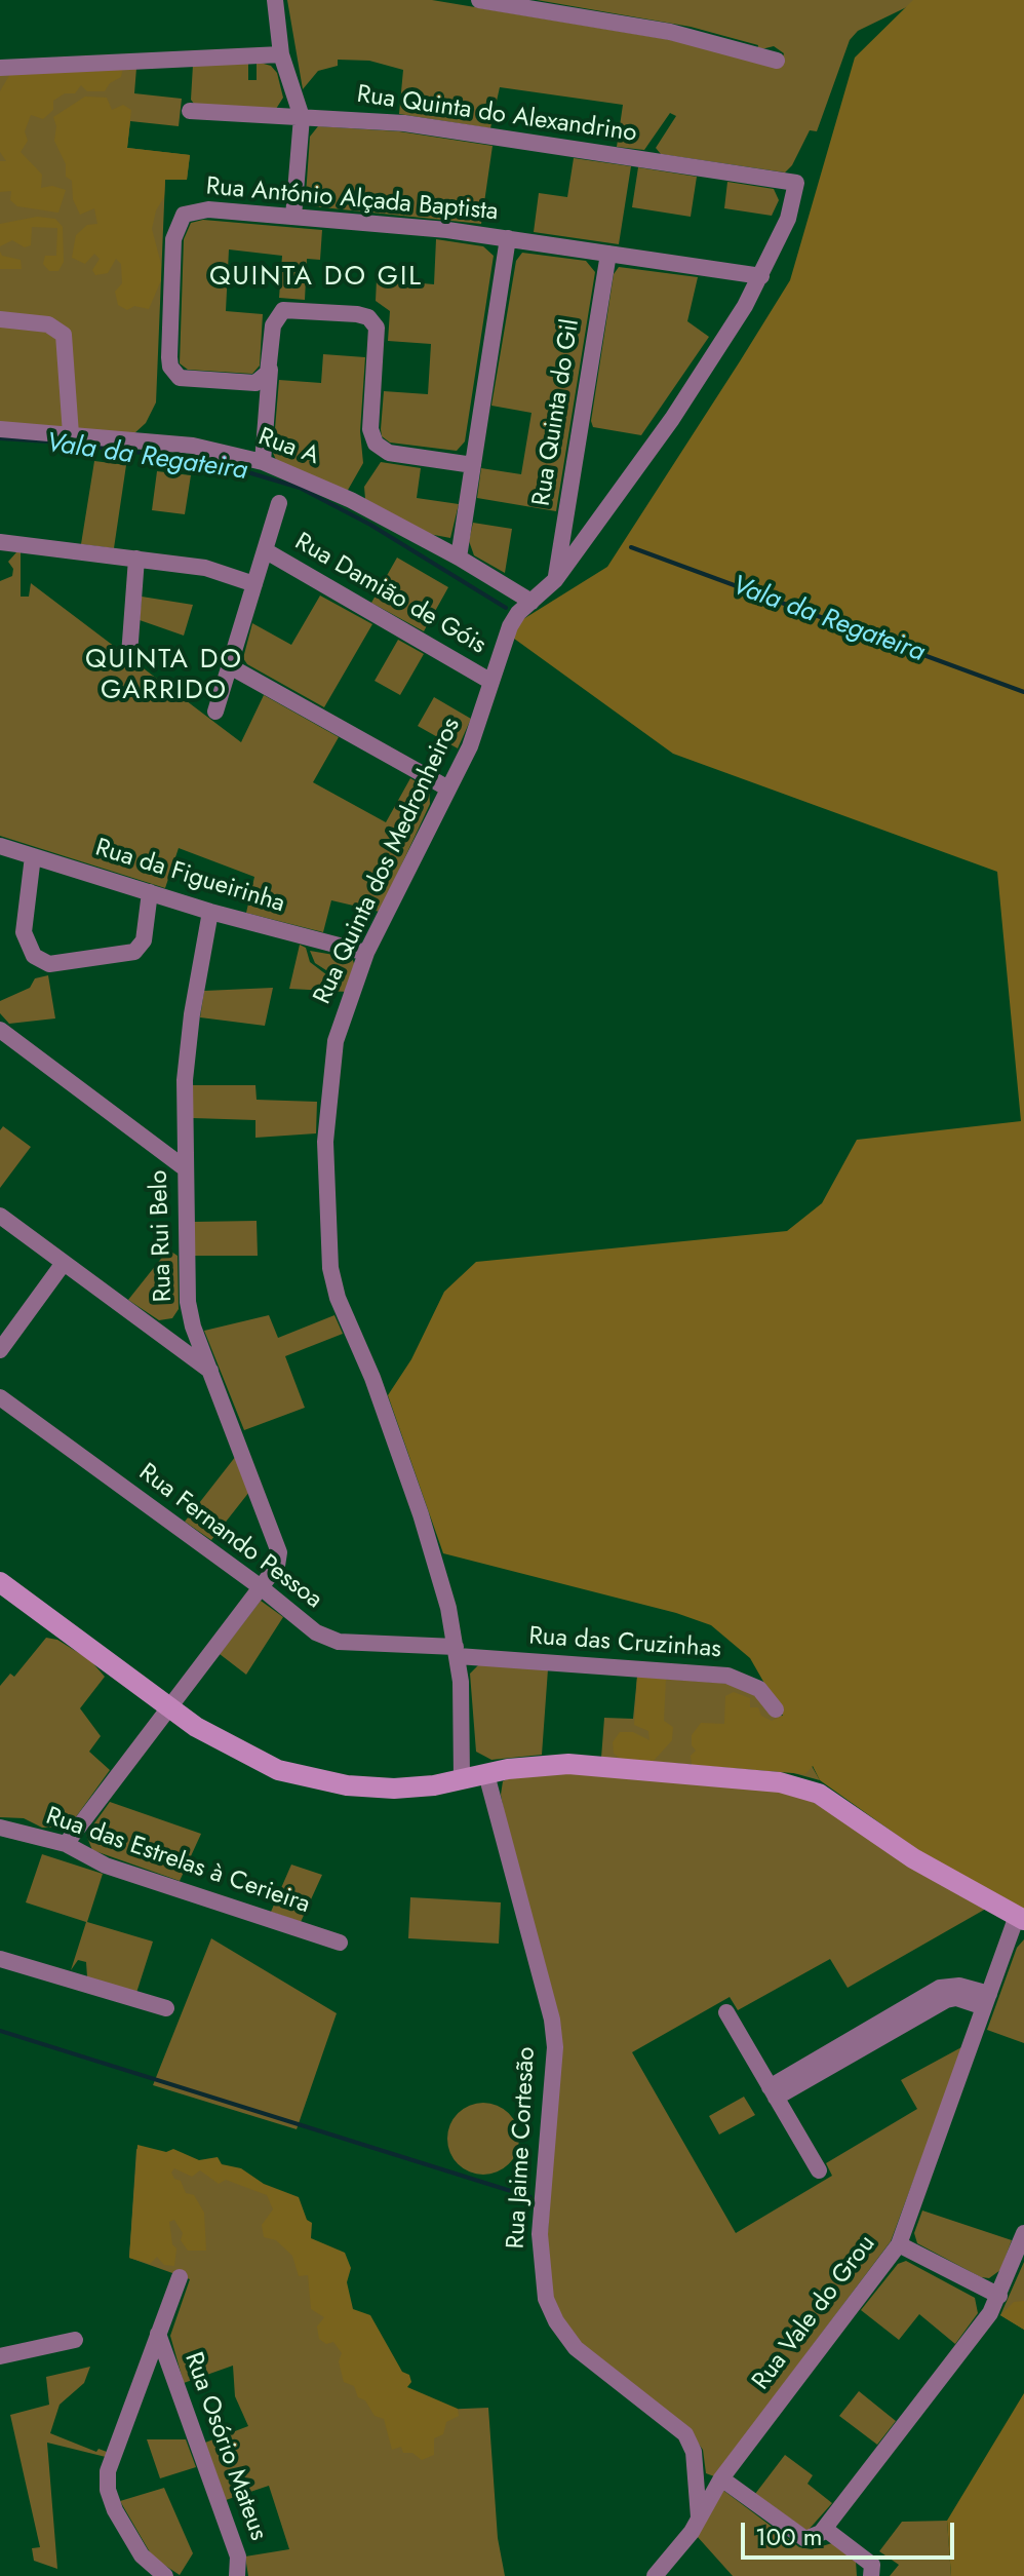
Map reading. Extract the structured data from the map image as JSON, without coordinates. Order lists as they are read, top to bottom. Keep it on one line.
{"streets":{"street":["Rua Quinta do Alexandrino","Rua António Alçada Baptista","Rua Quinta do Gil","Rua A","Rua Damião de Góis","Rua Quinta dos Medronheiros","Rua da Figueirinha","Rua Rui Belo","Rua Fernando Pessoa","Rua das Cruzinhas","Rua das Estrelas à Cerieira","Rua Jaime Cortesão","Rua Vale do Grou","Rua Osório Mateus"]},"crossings":[["Rua Quinta do Alexandrino","Rua Quinta dos Medronheiros"],["Rua António Alçada Baptista","Rua Quinta do Gil"],["Rua António Alçada Baptista","Rua A"],["Rua António Alçada Baptista","Rua Quinta dos Medronheiros"],["Rua Quinta do Gil","Rua Quinta dos Medronheiros"],["Rua A","Rua Quinta dos Medronheiros"],["Rua Damião de Góis","Rua Quinta dos Medronheiros"],["Rua Quinta dos Medronheiros","Rua da Figueirinha"],["Rua Quinta dos Medronheiros","Rua Fernando Pessoa"],["Rua Quinta dos Medronheiros","Rua das Cruzinhas"],["Rua da Figueirinha","Rua Rui Belo"],["Rua Rui Belo","Rua Fernando Pessoa"],["Rua Rui Belo","Rua das Estrelas à Cerieira"],["Rua Fernando Pessoa","Rua das Cruzinhas"],["Rua Jaime Cortesão","Rua Vale do Grou"]],"districts":["QUINTA DO GIL","QUINTA DO GARRIDO"],"water":["Vala da Regateira"],"scale_bar":"100 m"}
